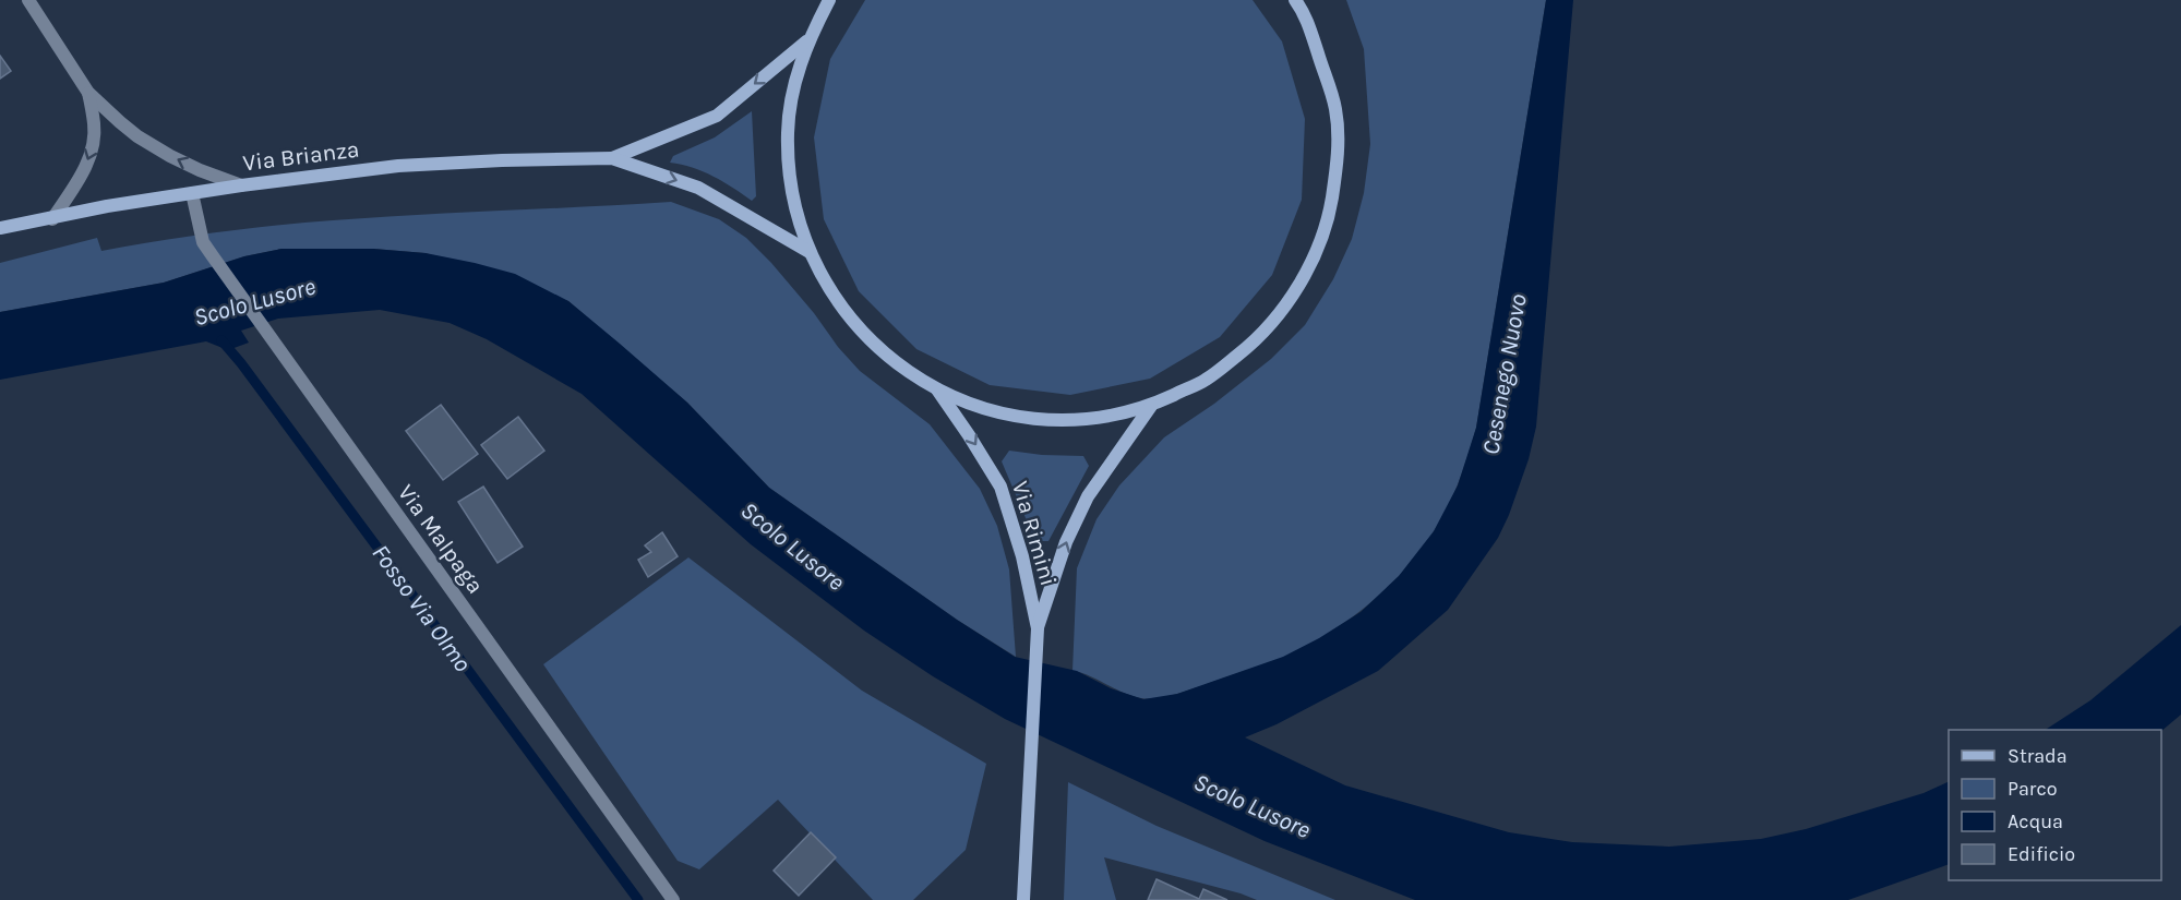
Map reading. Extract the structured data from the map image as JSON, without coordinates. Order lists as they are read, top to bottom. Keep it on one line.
{"streets":{"main road":["Via Brianza","Via Rimini"],"street":["Via Malpaga"]},"crossings":[["Via Brianza","Via Malpaga"]],"water":["Scolo Lusore","Cesenego Nuovo","Fosso Via Olmo"],"legend":["Strada","Parco","Acqua","Edificio"]}
